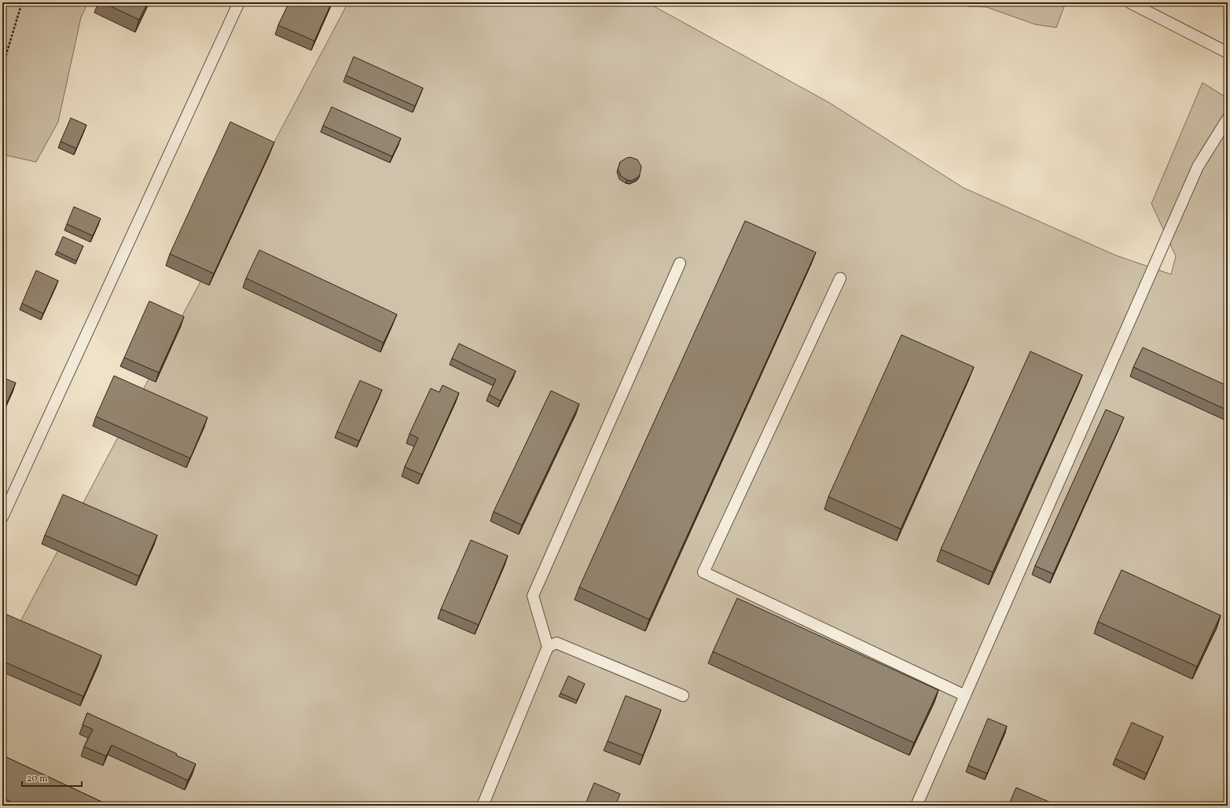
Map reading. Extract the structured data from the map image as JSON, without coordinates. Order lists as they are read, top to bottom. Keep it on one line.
{"scale_bar":"20 m"}
